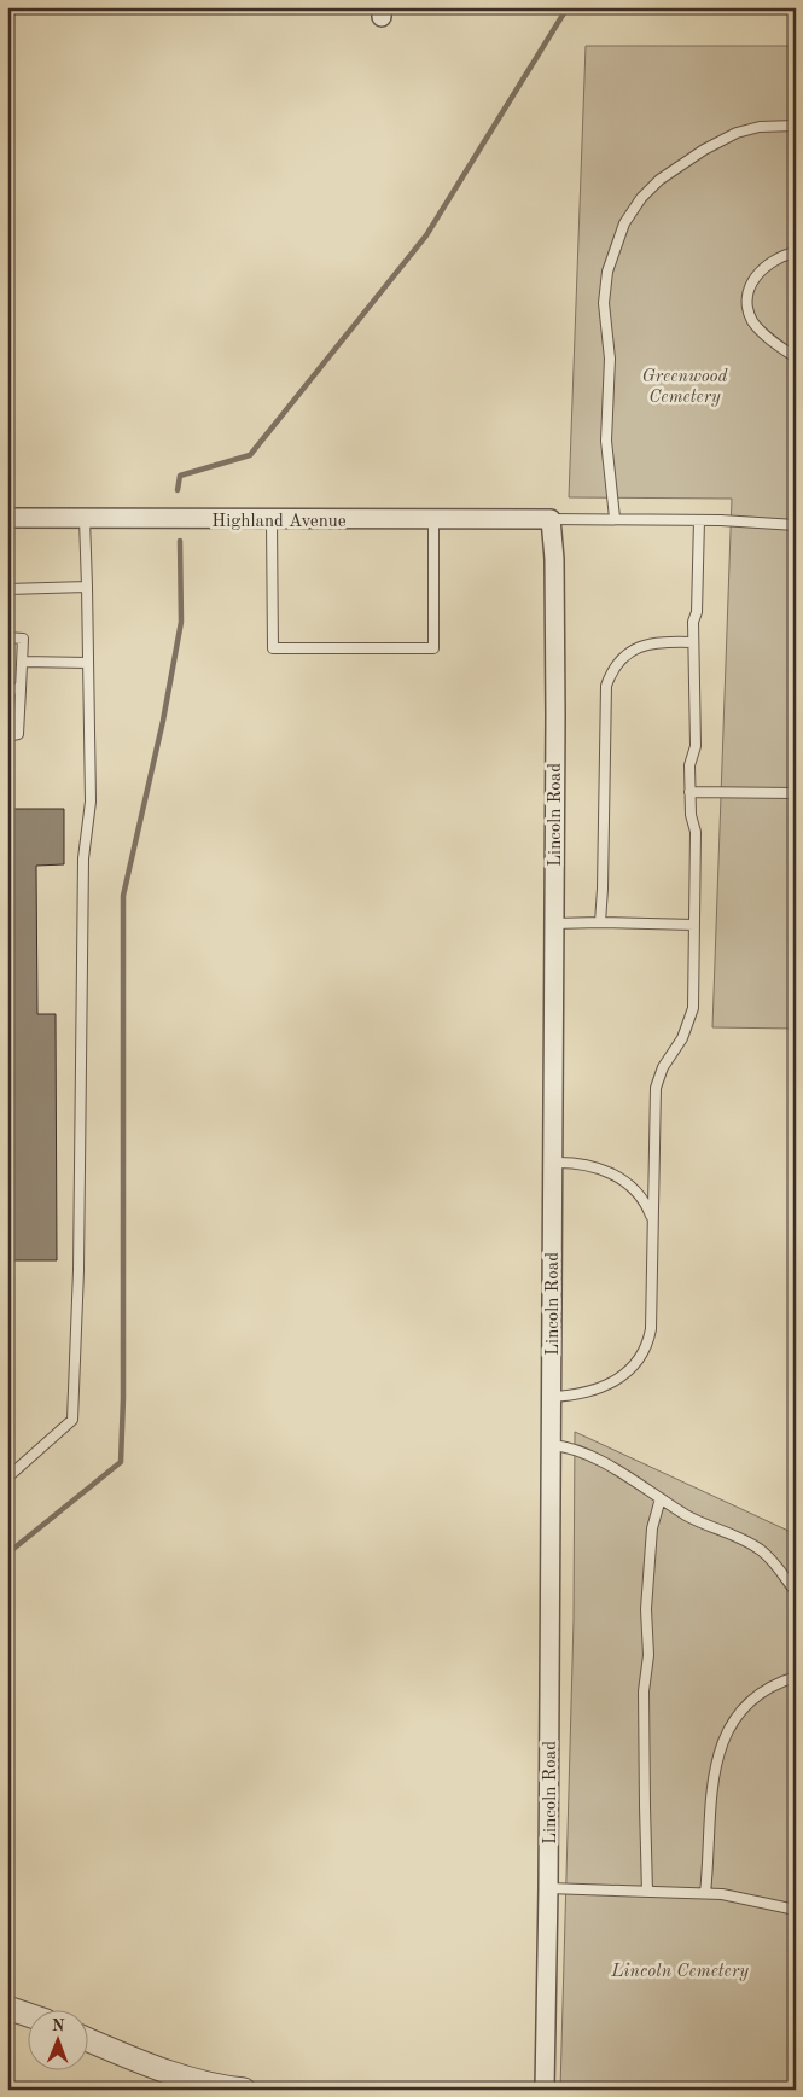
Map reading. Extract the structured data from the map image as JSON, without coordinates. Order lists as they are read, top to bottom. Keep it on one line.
{"streets":{"street":["Highland Avenue","Lincoln Road"]},"crossings":[["Highland Avenue","Lincoln Road"]],"parks":["Greenwood Cemetery","Lincoln Cemetery"],"north":"top"}
